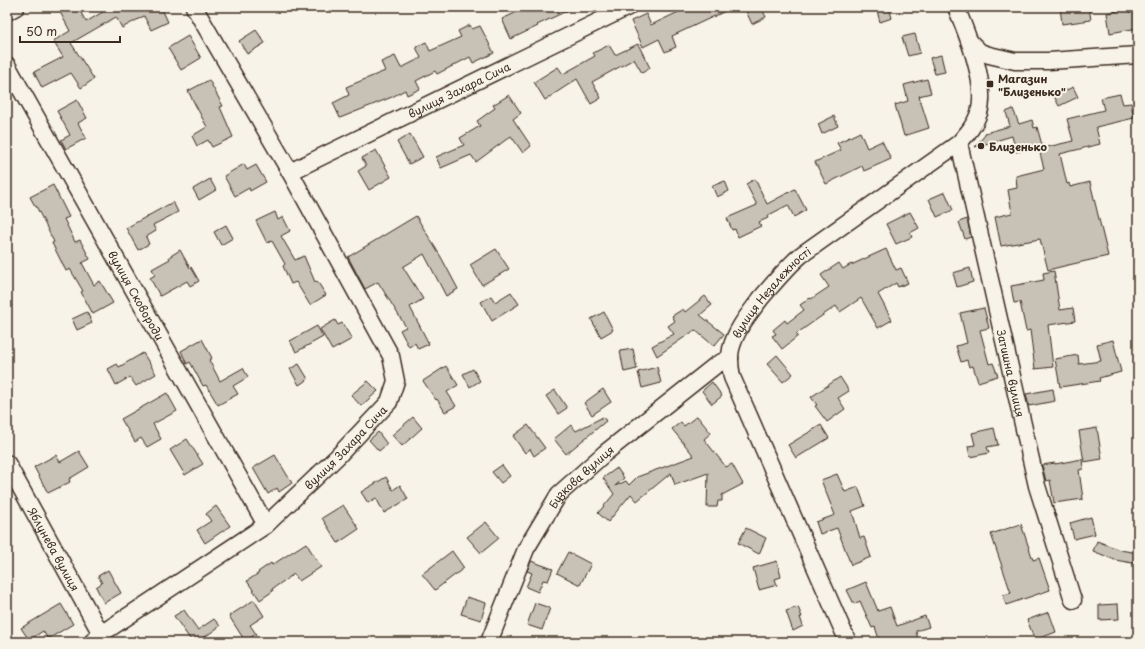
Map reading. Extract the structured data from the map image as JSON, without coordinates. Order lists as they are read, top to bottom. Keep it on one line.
{"streets":{"street":["вулиця Захара Сича","вулиця Незалежності","вулиця Сковороди","Затишна вулиця","Бузкова вулиця","Яблунева вулиця"]},"crossings":[["вулиця Захара Сича","вулиця Сковороди"],["вулиця Захара Сича","Яблунева вулиця"],["вулиця Незалежності","Затишна вулиця"],["вулиця Незалежності","Бузкова вулиця"]],"places":{"transit":["Магазин \"Близенько\""],"other":["Близенько"]},"scale_bar":"50 m"}
